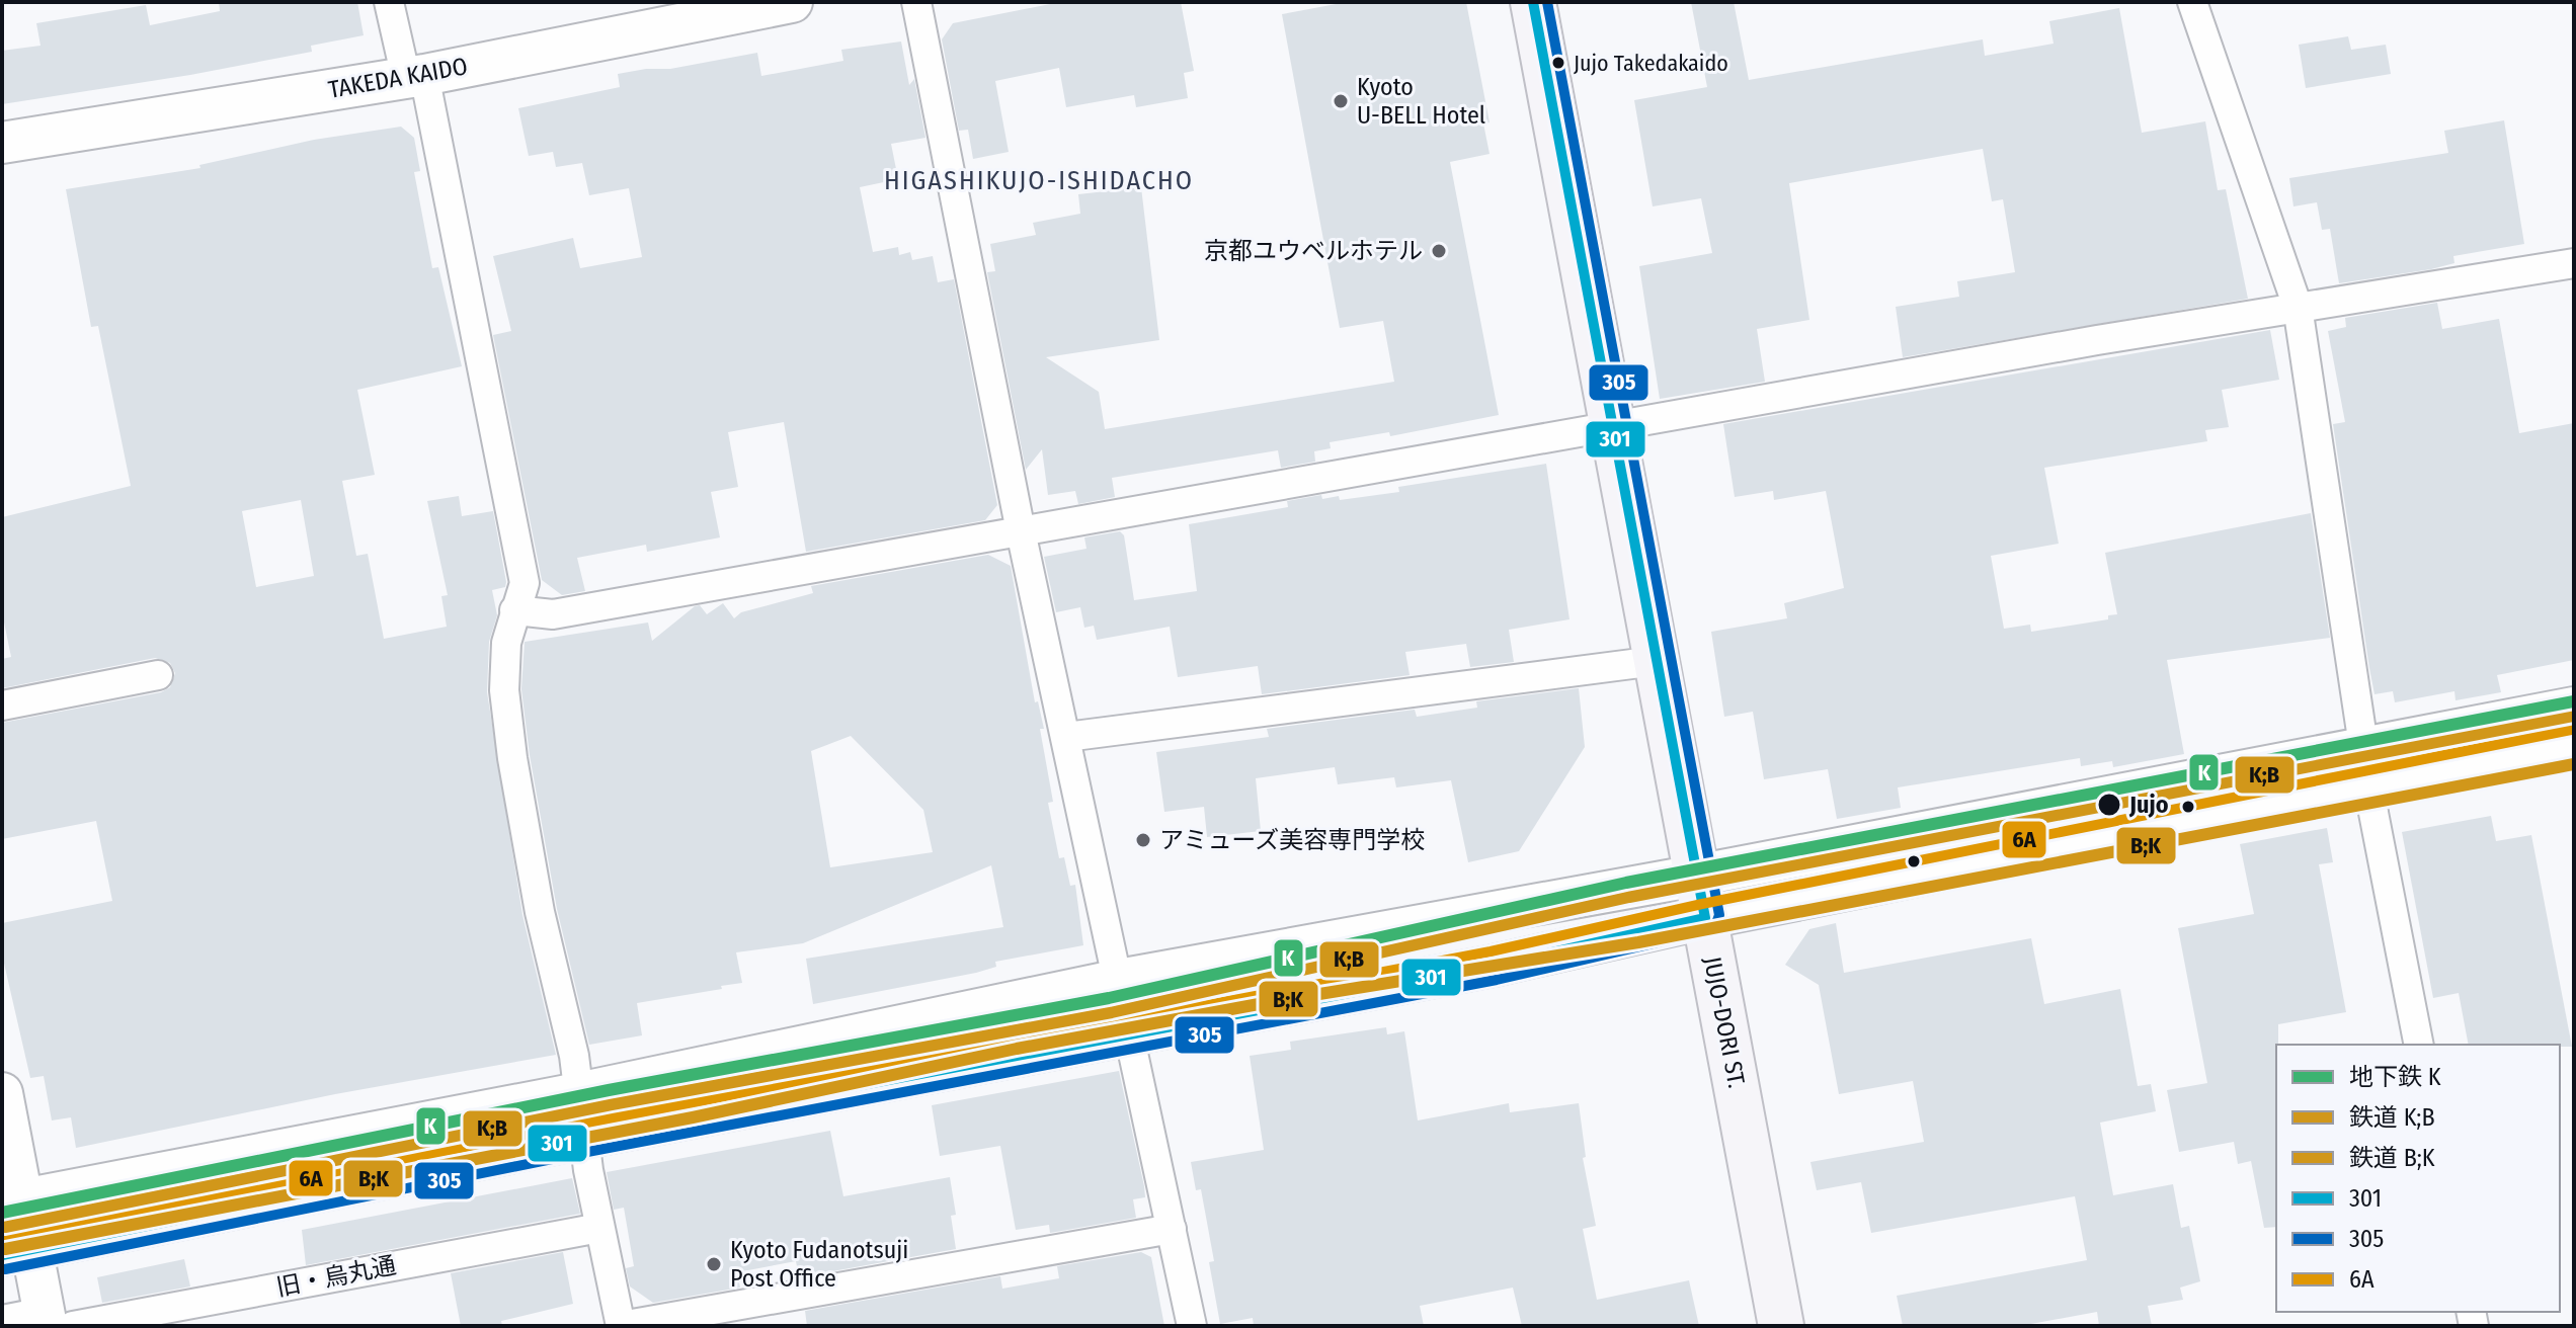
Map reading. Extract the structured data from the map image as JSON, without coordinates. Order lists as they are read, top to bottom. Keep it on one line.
{"streets":{"main road":["JUJO-DORI ST."],"street":["TAKEDA KAIDO","旧・烏丸通"]},"districts":["HIGASHIKUJO-ISHIDACHO"],"places":["Jujo Takedakaido","Kyoto U-BELL Hotel","京都ユウベルホテル","Jujo","アミューズ美容専門学校","Kyoto Fudanotsuji Post Office"],"lines":["transit line 301","transit line 305","metro line K","rail line K;B","transit line 6A","rail line B;K"],"legend":["地下鉄 K","鉄道 K;B","鉄道 B;K","301","305","6A"]}
